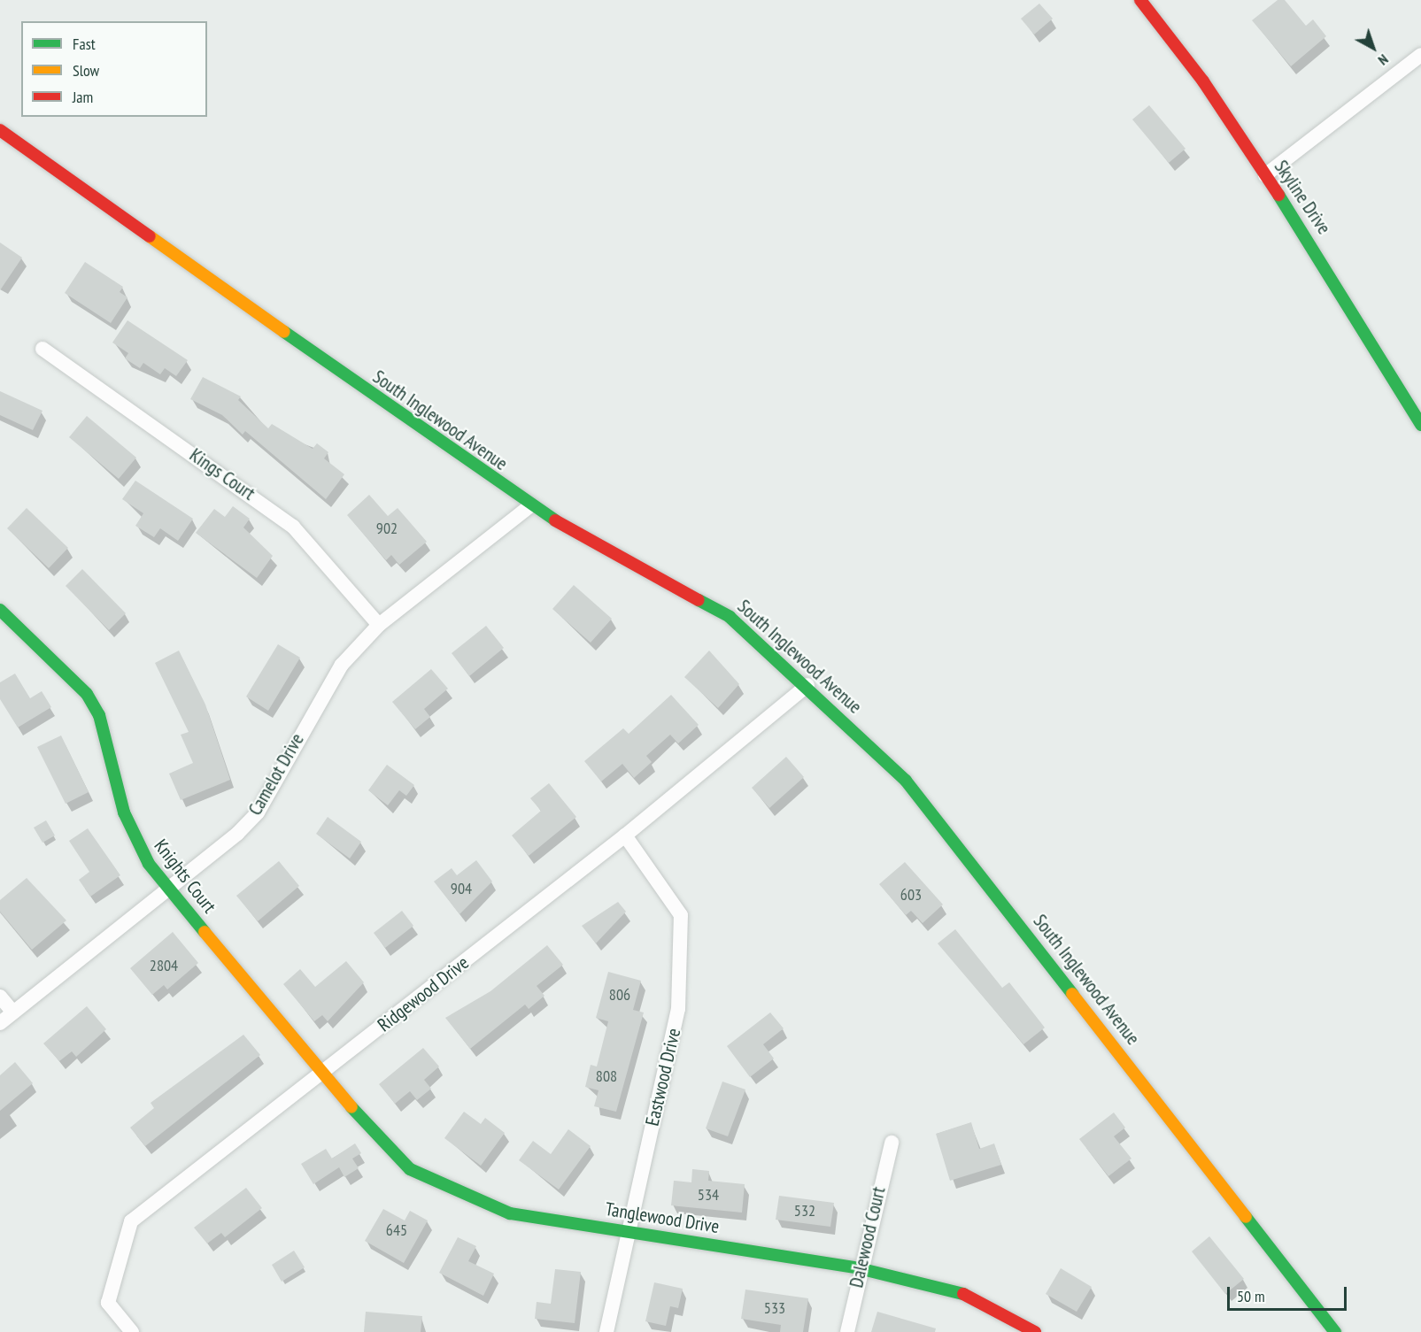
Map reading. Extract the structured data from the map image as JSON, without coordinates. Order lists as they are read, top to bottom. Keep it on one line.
{"streets":{"street":["Skyline Drive","South Inglewood Avenue","Kings Court","Camelot Drive","Knights Court","Ridgewood Drive","Eastwood Drive","Tanglewood Drive","Dalewood Court"]},"crossings":[["South Inglewood Avenue","Camelot Drive"],["South Inglewood Avenue","Ridgewood Drive"],["Kings Court","Camelot Drive"],["Camelot Drive","Knights Court"],["Knights Court","Ridgewood Drive"],["Knights Court","Tanglewood Drive"],["Ridgewood Drive","Eastwood Drive"],["Ridgewood Drive","Tanglewood Drive"],["Eastwood Drive","Tanglewood Drive"],["Tanglewood Drive","Dalewood Court"]],"house_numbers":["902","904","603","2804","806","808","534","532","645","533"],"legend":["Fast","Slow","Jam"],"scale_bar":"50 m","north":"bottom right"}
